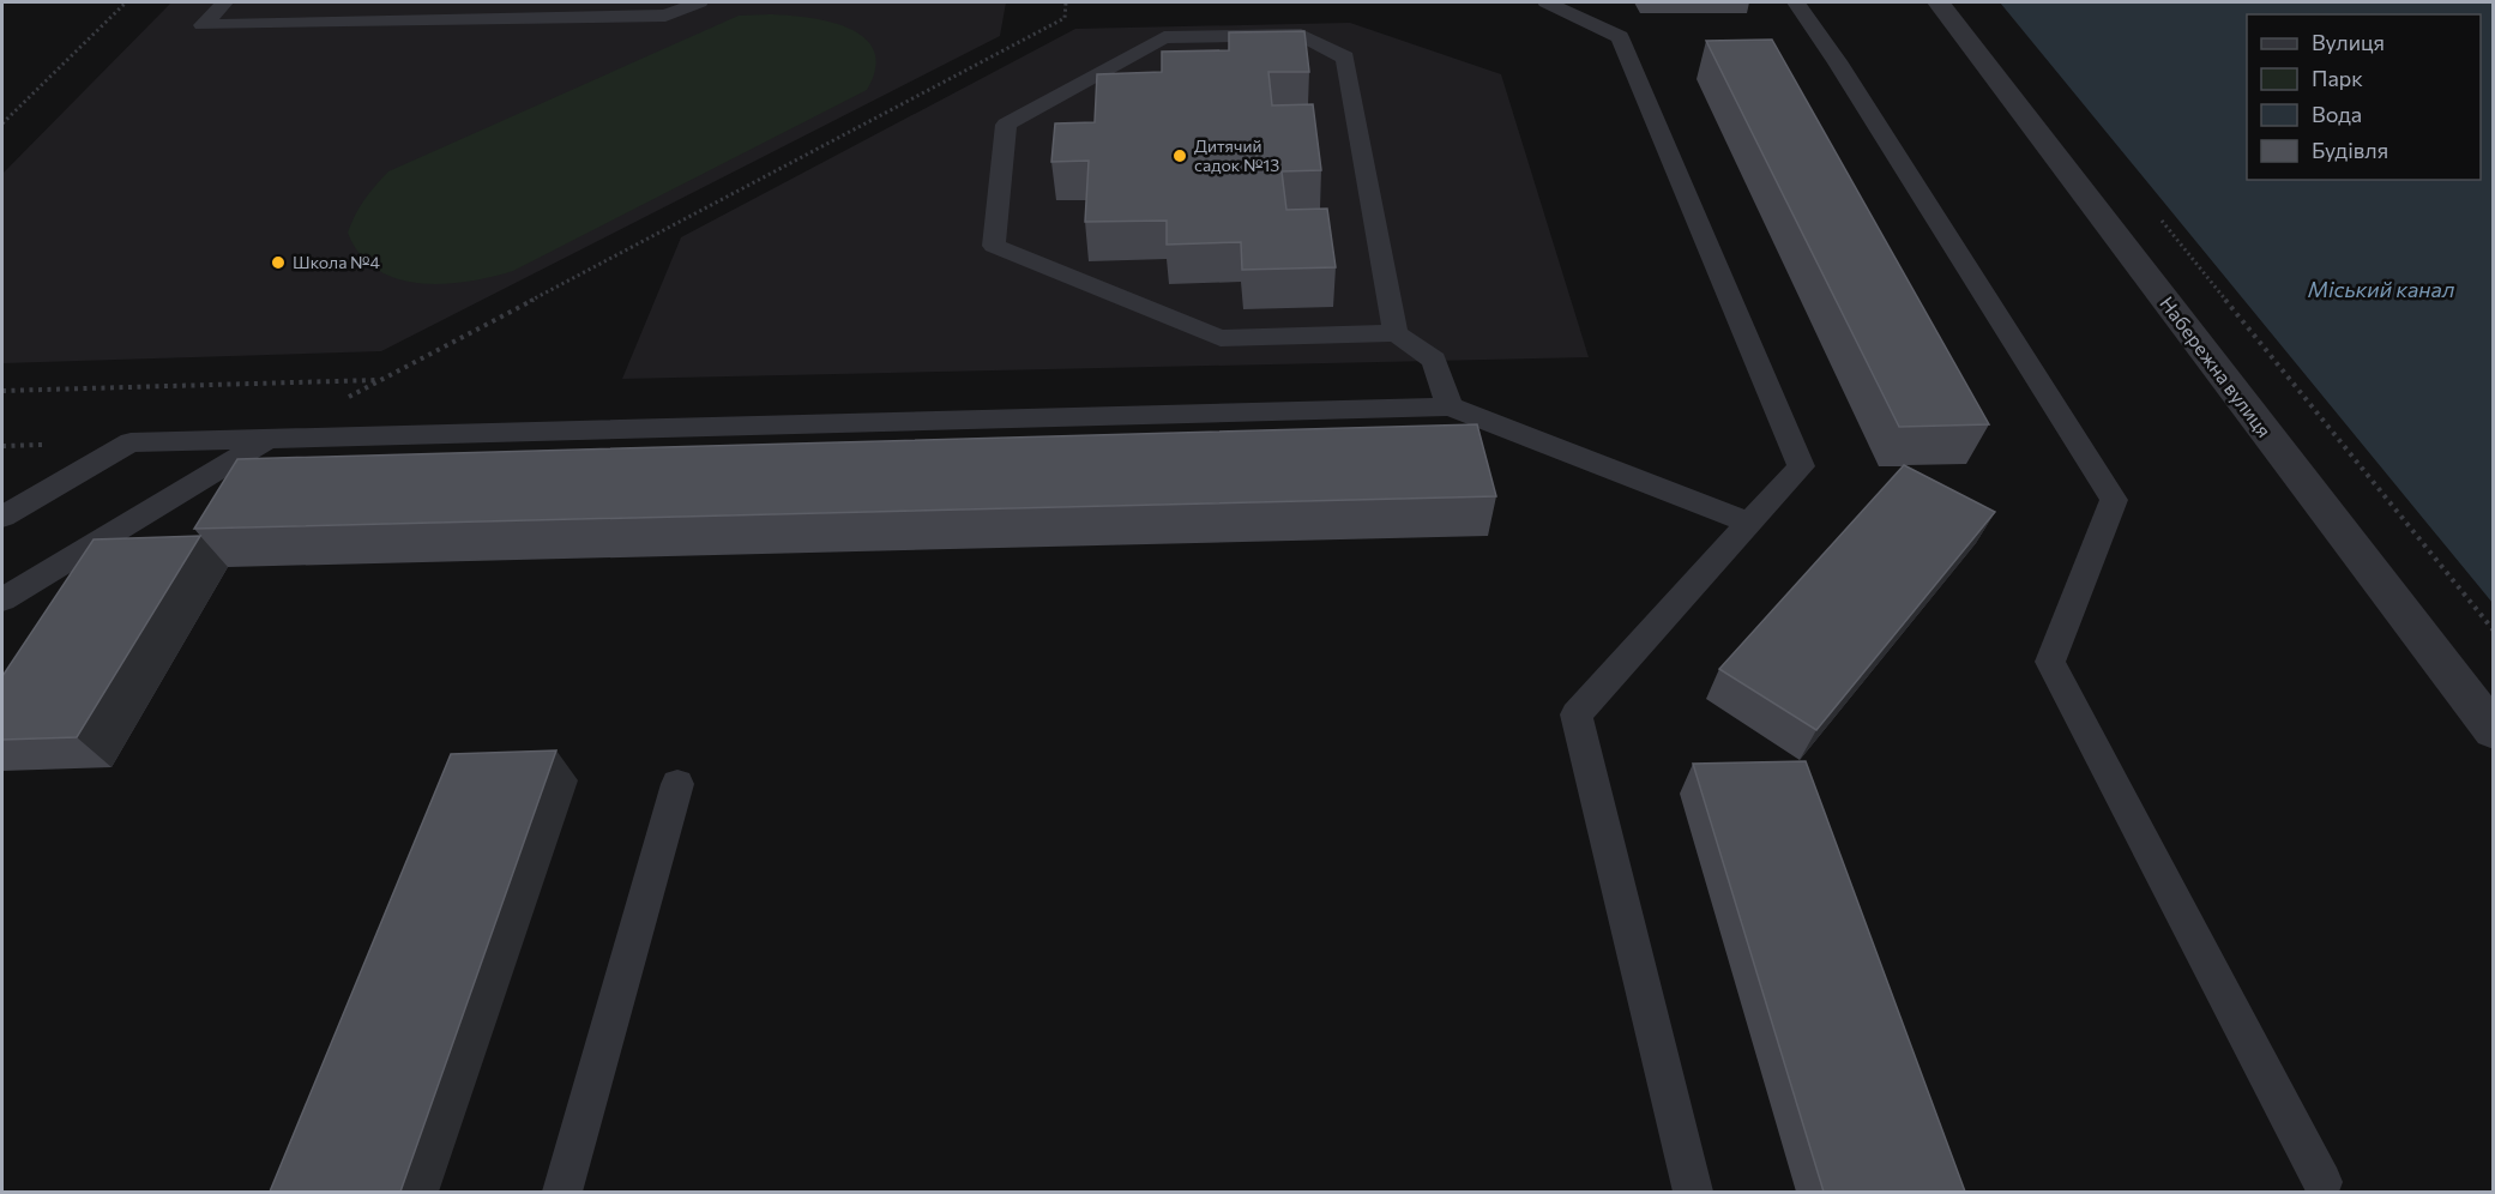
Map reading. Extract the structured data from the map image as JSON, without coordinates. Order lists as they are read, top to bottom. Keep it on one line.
{"streets":{"street":["Набережна вулиця"]},"water":["Міський канал"],"places":["Дитячий садок №13","Школа №4"],"legend":["Вулиця","Парк","Вода","Будівля"]}
